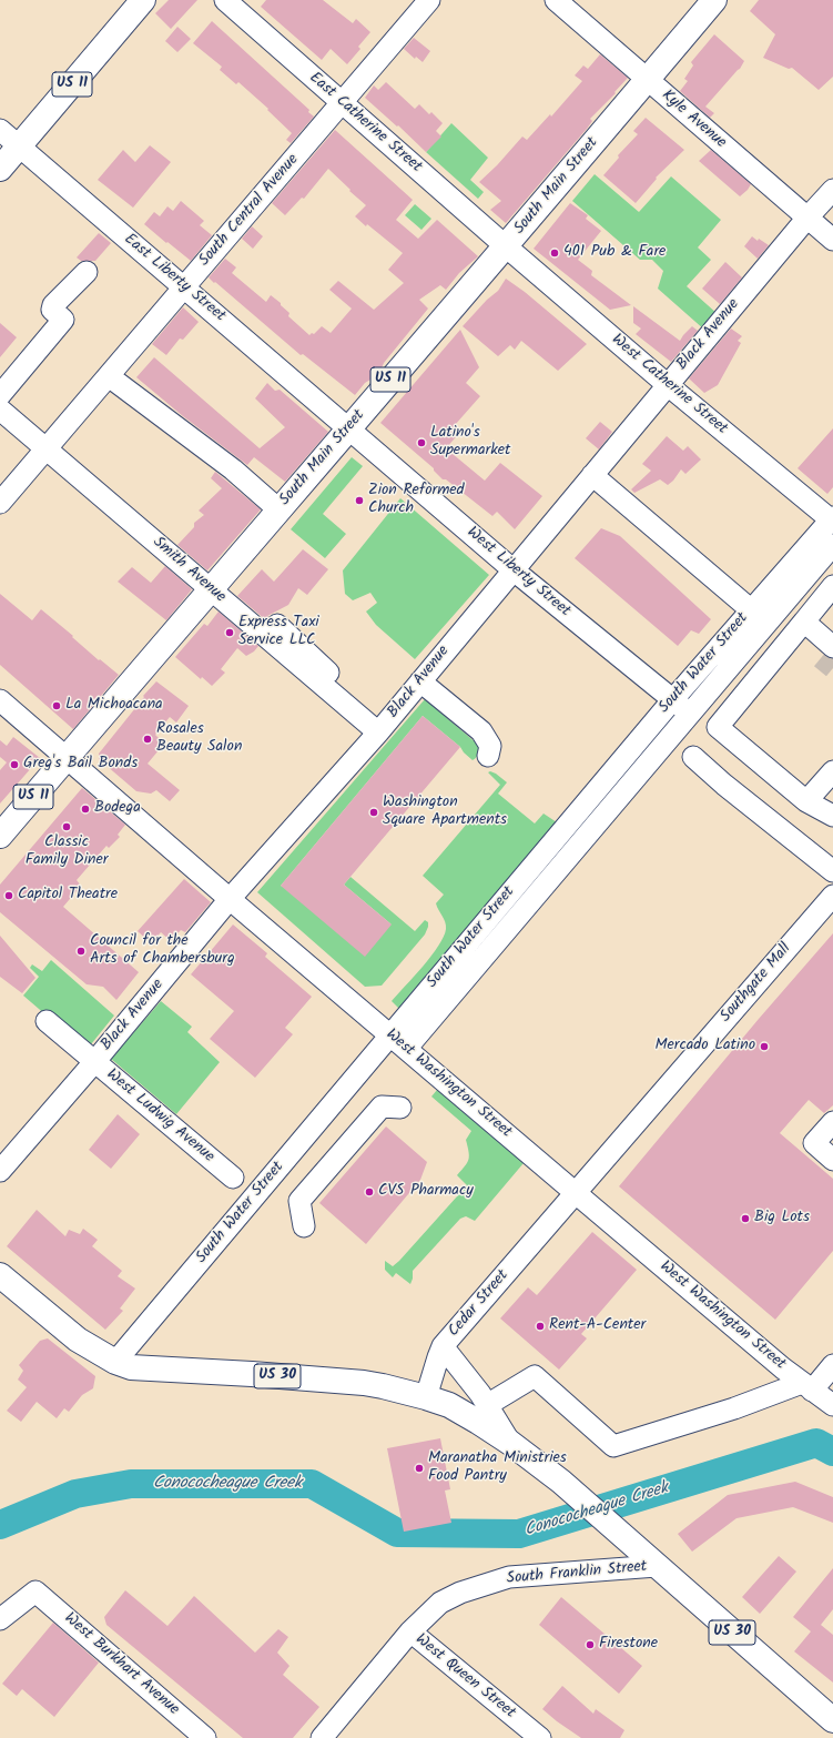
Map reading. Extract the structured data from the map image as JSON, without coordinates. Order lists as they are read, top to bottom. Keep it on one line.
{"streets":{"main road":["US 11","South Main Street","US 30"],"street":["Kyle Avenue","East Catherine Street","South Central Avenue","East Liberty Street","Black Avenue","West Catherine Street","Smith Avenue","West Liberty Street","South Water Street","Southgate Mall","West Washington Street","West Ludwig Avenue","Cedar Street","South Franklin Street","West Burkhart Avenue","West Queen Street"]},"crossings":[["US 11","East Liberty Street"],["Kyle Avenue","South Main Street"],["Kyle Avenue","Black Avenue"],["East Catherine Street","South Main Street"],["East Catherine Street","South Central Avenue"],["East Catherine Street","West Catherine Street"],["South Main Street","East Liberty Street"],["South Main Street","West Catherine Street"],["South Main Street","Smith Avenue"],["South Main Street","West Liberty Street"],["South Main Street","West Washington Street"],["South Central Avenue","East Liberty Street"],["South Central Avenue","Smith Avenue"],["East Liberty Street","West Liberty Street"],["Black Avenue","West Catherine Street"],["Black Avenue","Smith Avenue"],["Black Avenue","West Liberty Street"],["Black Avenue","West Washington Street"],["Black Avenue","West Ludwig Avenue"],["West Catherine Street","South Water Street"],["West Liberty Street","South Water Street"],["South Water Street","West Washington Street"],["South Water Street","US 30"],["Southgate Mall","West Washington Street"],["Southgate Mall","Cedar Street"],["West Washington Street","Cedar Street"],["Cedar Street","US 30"],["US 30","South Franklin Street"],["South Franklin Street","West Queen Street"]],"water":["Conococheague Creek"],"places":["401 Pub & Fare","Latino's Supermarket","Zion Reformed Church","Express Taxi Service LLC","La Michoacana","Rosales Beauty Salon","Greg's Bail Bonds","Bodega","Washington Square Apartments","Classic Family Diner","Capitol Theatre","Council for the Arts of Chambersburg","Mercado Latino","CVS Pharmacy","Big Lots","Rent-A-Center","Maranatha Ministries Food Pantry","Firestone"]}
